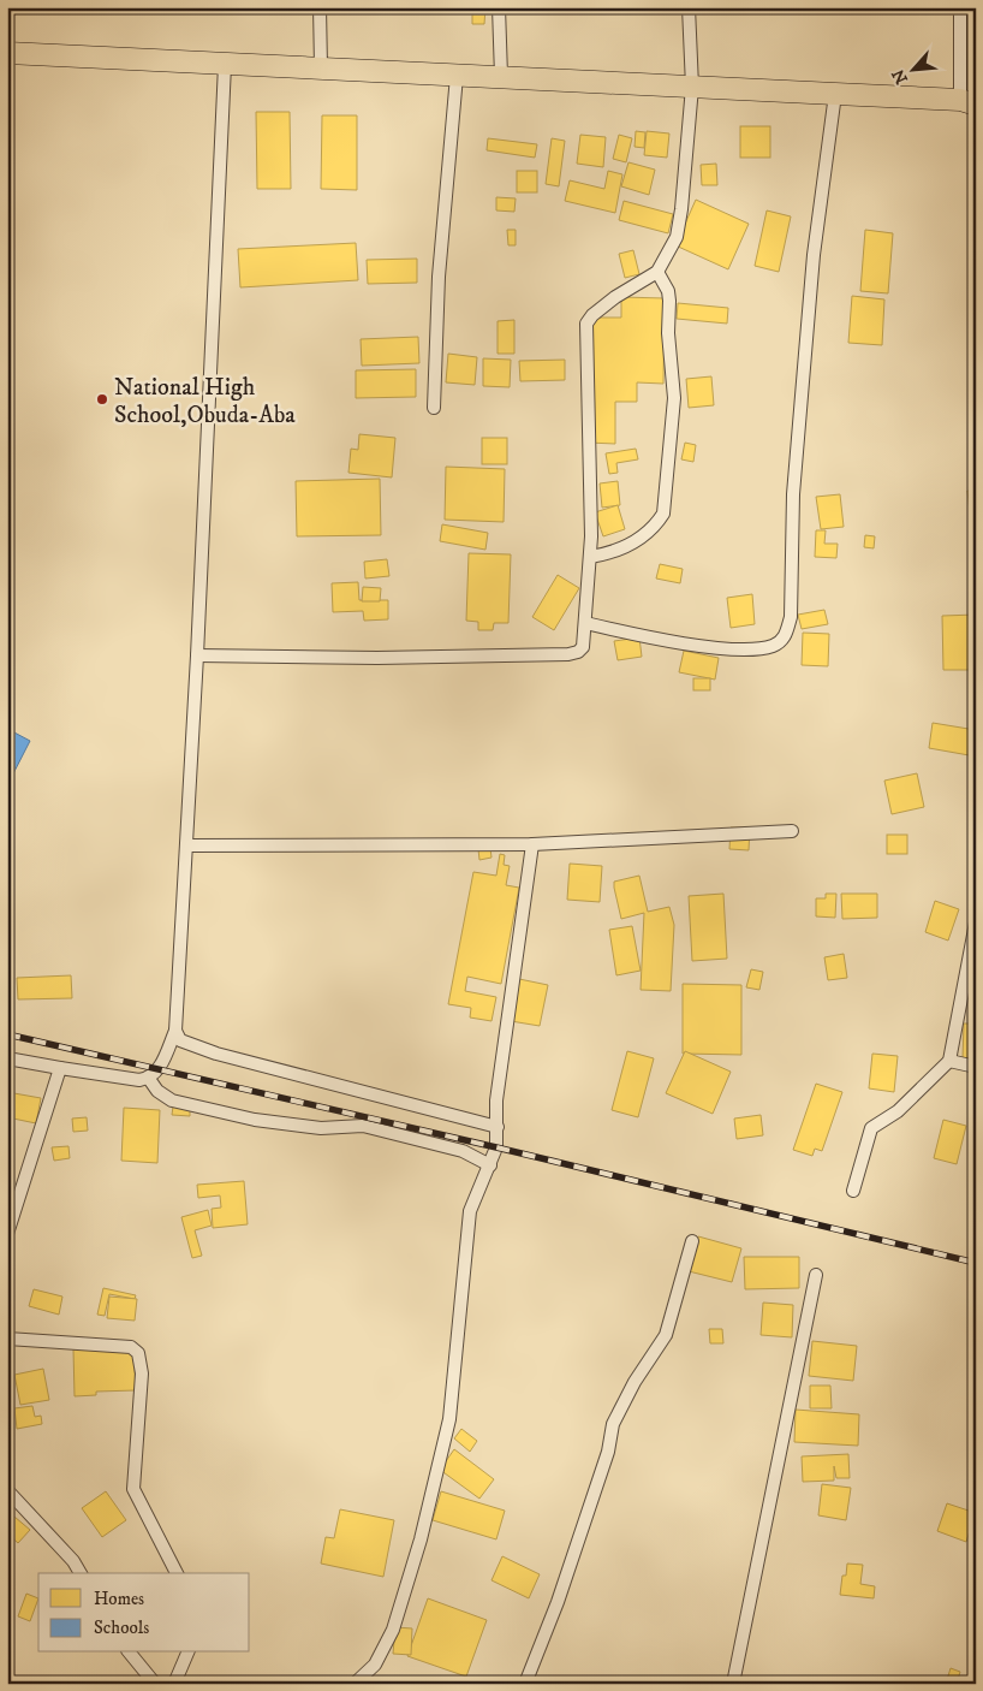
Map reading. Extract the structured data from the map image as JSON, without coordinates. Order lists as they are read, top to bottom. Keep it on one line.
{"places":["National High School,Obuda-Aba"],"legend":["Homes","Schools"],"north":"bottom left"}
